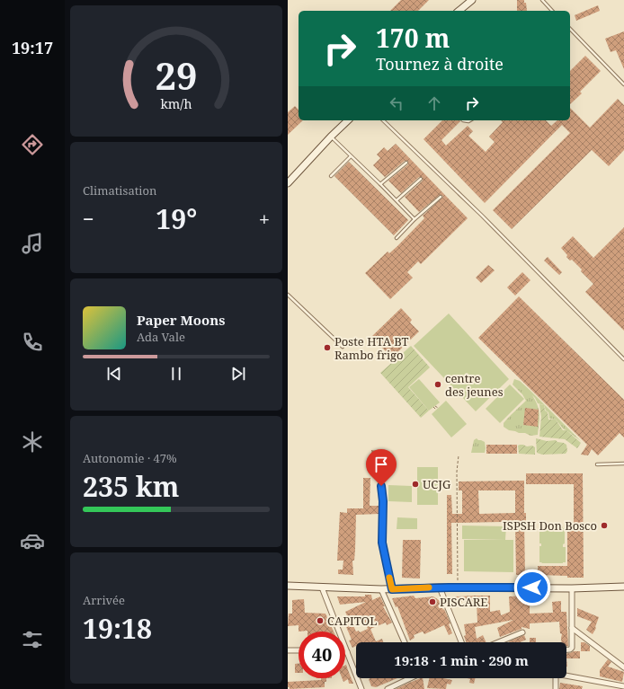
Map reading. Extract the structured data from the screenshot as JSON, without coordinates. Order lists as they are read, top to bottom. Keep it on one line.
{"places":["Poste HTA BT Rambo frigo","centre des jeunes","UCJG","ISPSH Don Bosco","PISCARE","CAPITOL"],"page":{"tabs":"19:17","turn":["170 m","Tournez à droite"],"tile":["Climatisation",["Autonomie · 47%","235 km"],["Arrivée","19:18"]],"heat":["−","19°","+"],"song":["Paper Moons","Ada Vale"],"limit":"40","trip":"19:18 · 1 min · 290 m","gauge":["29","km/h"]}}
